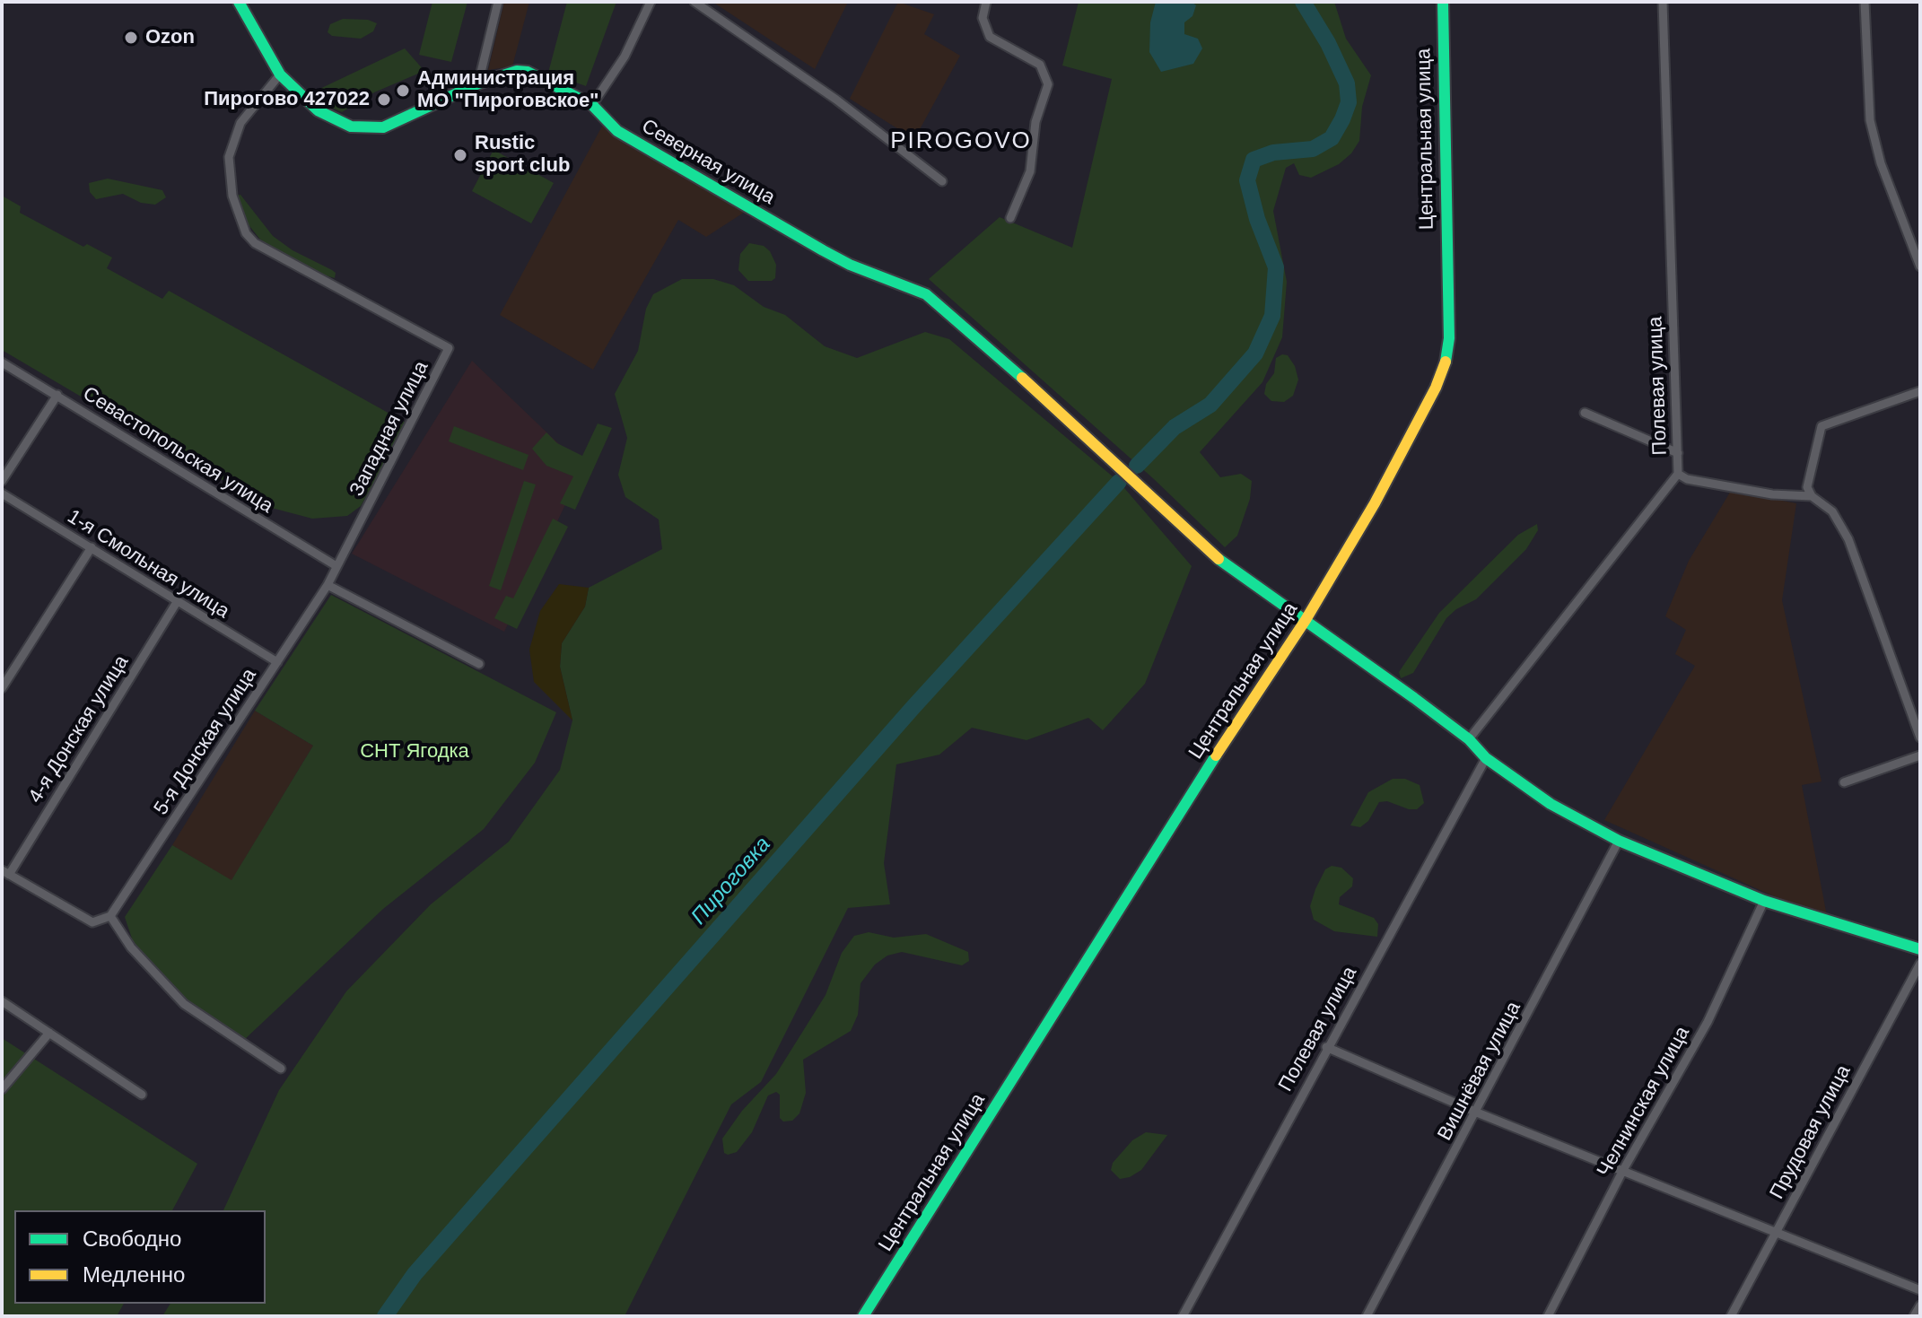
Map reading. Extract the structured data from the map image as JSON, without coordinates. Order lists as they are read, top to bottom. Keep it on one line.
{"streets":{"street":["Центральная улица","Северная улица","Полевая улица","Западная улица","Севастопольская улица","1-я Смольная улица","4-я Донская улица","5-я Донская улица","Вишнёвая улица","Челнинская улица","Прудовая улица"]},"crossings":[["Центральная улица","Северная улица"],["Северная улица","Полевая улица"],["Северная улица","Западная улица"],["Северная улица","Вишнёвая улица"],["Северная улица","Челнинская улица"],["Западная улица","Севастопольская улица"],["Западная улица","5-я Донская улица"],["1-я Смольная улица","4-я Донская улица"],["1-я Смольная улица","5-я Донская улица"]],"districts":["PIROGOVO"],"water":["Пироговка"],"parks":["СНТ Ягодка"],"places":["Ozon","Администрация МО \"Пироговское\"","Пирогово 427022","Rustic sport club"],"legend":["Свободно","Медленно"]}
